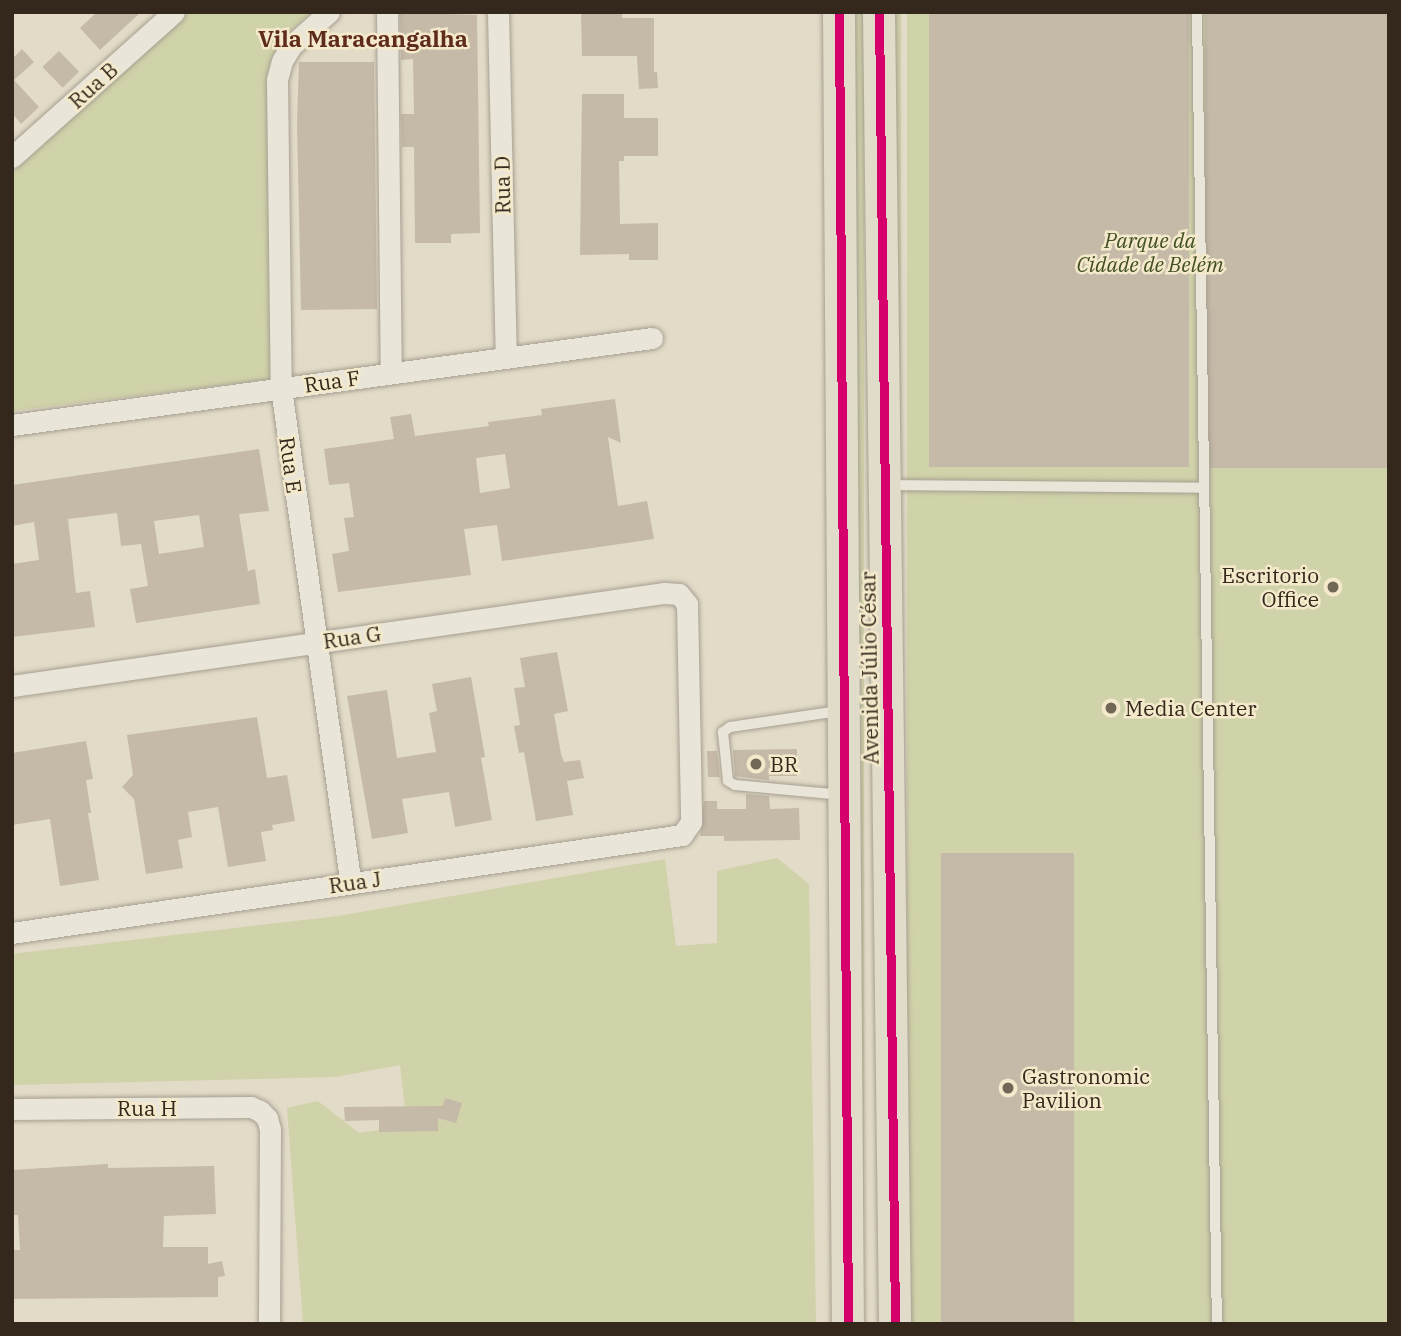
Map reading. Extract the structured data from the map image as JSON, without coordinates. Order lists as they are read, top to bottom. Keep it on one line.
{"streets":{"main road":["Avenida Júlio César"],"street":["Rua B","Rua D","Rua F","Rua E","Rua G","Rua J","Rua H"]},"crossings":[["Rua D","Rua F"],["Rua F","Rua E"],["Rua E","Rua G"],["Rua E","Rua J"],["Rua G","Rua J"]],"districts":["Vila Maracangalha"],"parks":["Parque da Cidade de Belém"],"places":["Escritorio Office","Media Center","BR","Gastronomic Pavilion"]}
